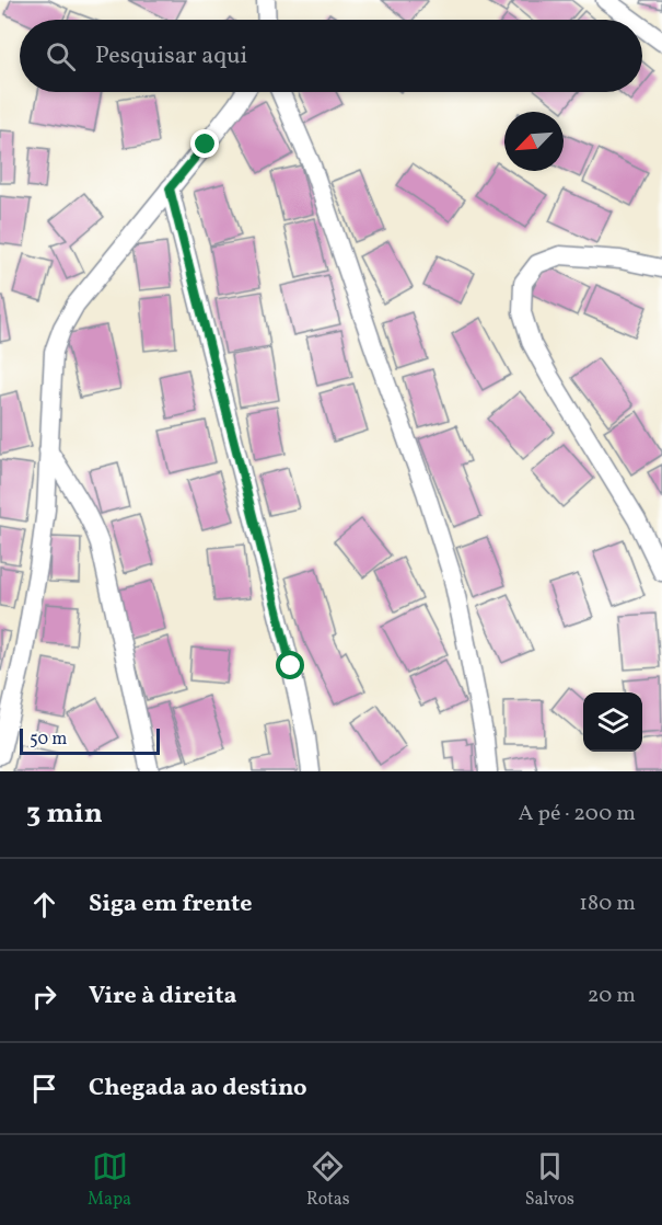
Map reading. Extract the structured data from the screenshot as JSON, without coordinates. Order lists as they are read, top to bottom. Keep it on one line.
{"scale_bar":"50 m","north":"bottom left","page":{"search":"Pesquisar aqui","scale":"50 m","heading":["3 min","A pé · 200 m"],"list":[["Siga em frente","180 m"],["Vire à direita","20 m"],"Chegada ao destino"],"nav":["Mapa","Rotas","Salvos"]}}
